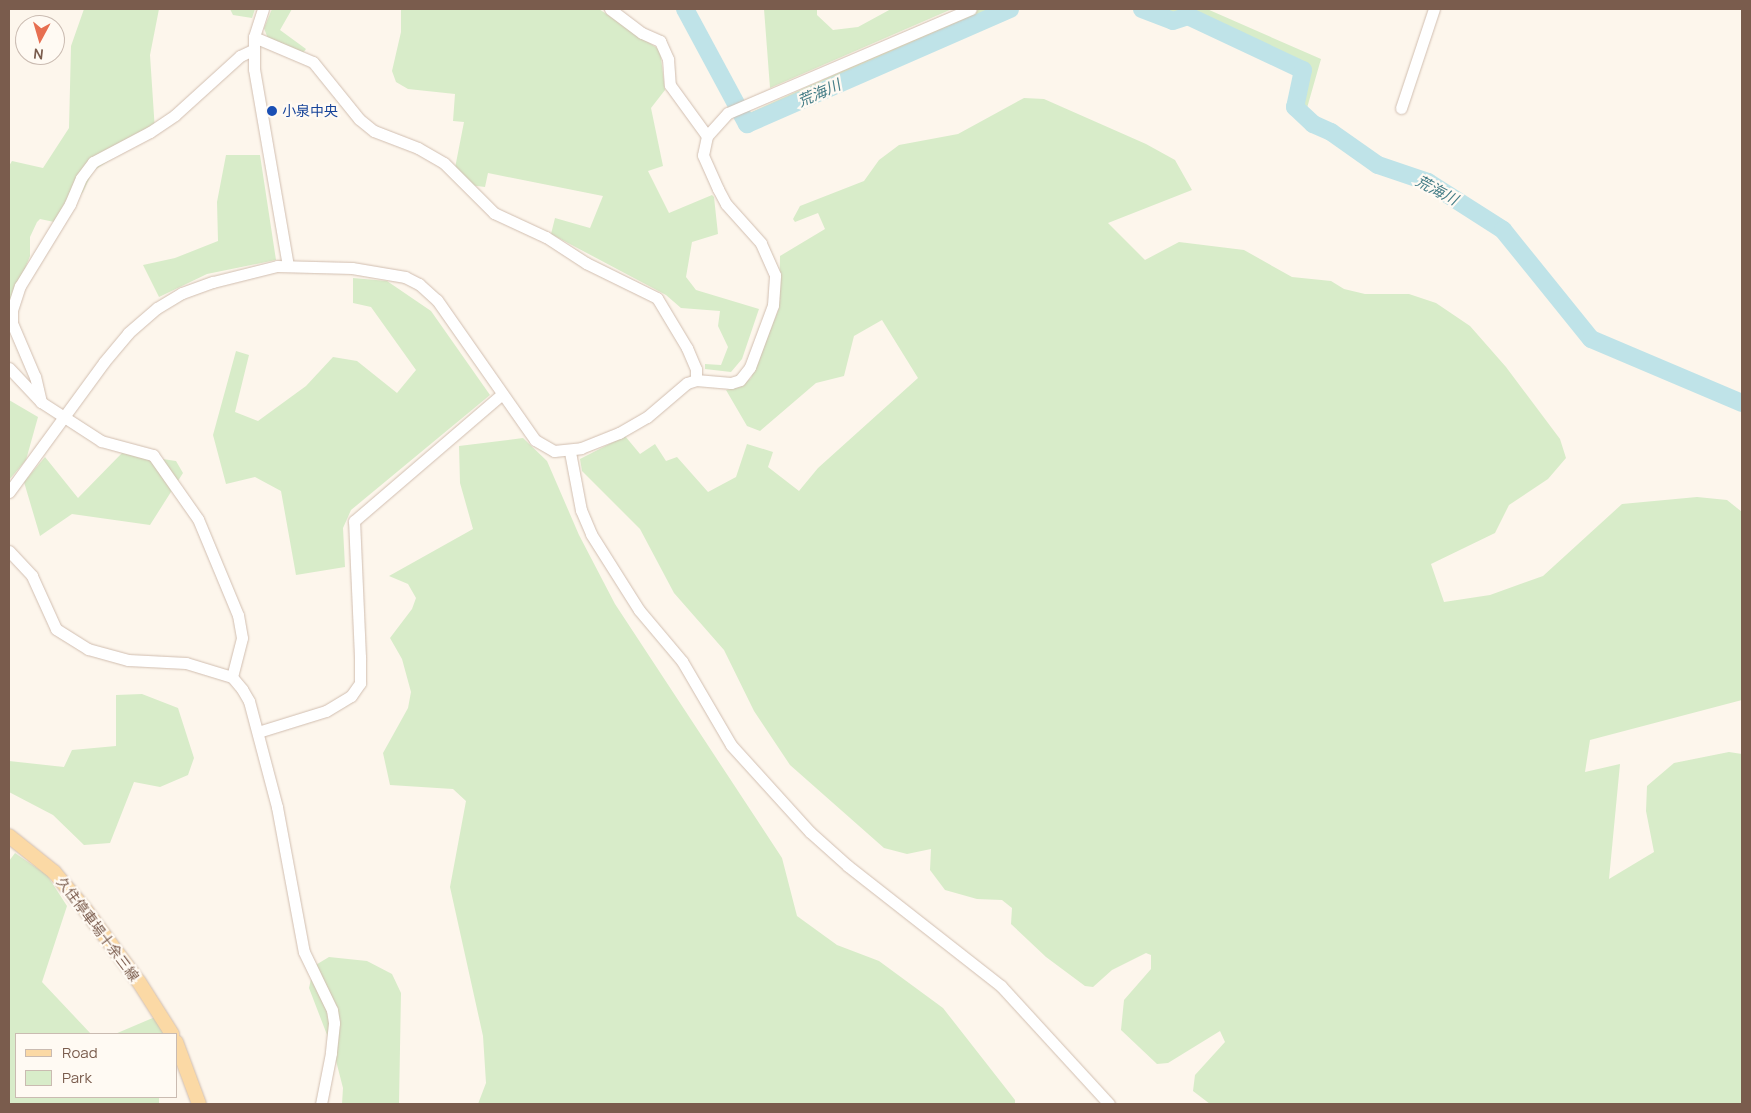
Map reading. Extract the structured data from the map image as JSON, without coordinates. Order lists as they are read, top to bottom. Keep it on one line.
{"streets":{"main road":["久住停車場十余三線"]},"water":["荒海川"],"places":["小泉中央"],"legend":["Road","Park"],"north":"bottom"}
